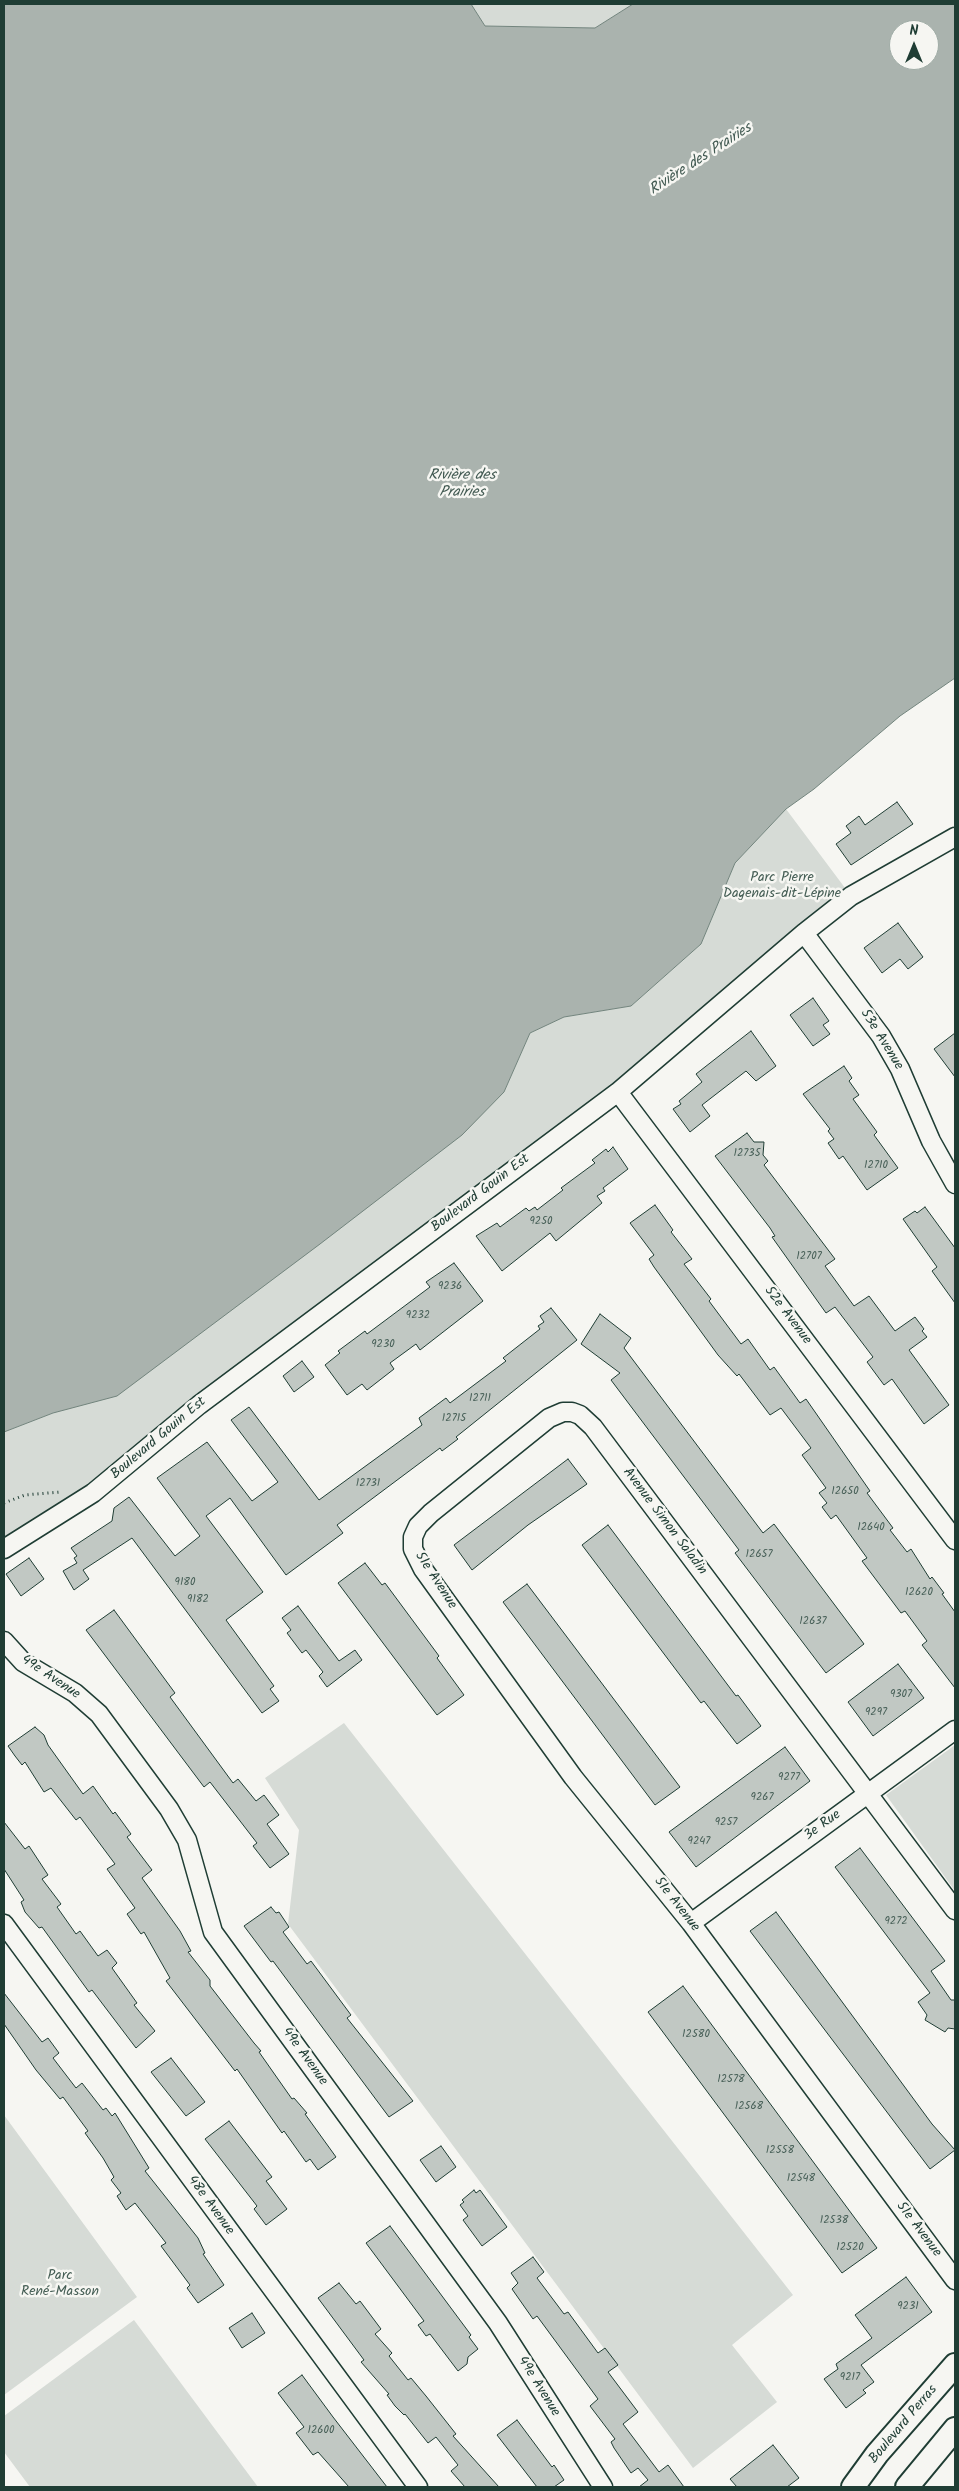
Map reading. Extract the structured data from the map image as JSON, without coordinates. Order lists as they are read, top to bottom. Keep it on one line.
{"streets":{"main road":["Boulevard Perras"],"street":["53e Avenue","Boulevard Gouin Est","52e Avenue","Avenue Simon Saladin","51e Avenue","49e Avenue","3e Rue","48e Avenue"]},"crossings":[["53e Avenue","Boulevard Gouin Est"],["Boulevard Gouin Est","52e Avenue"],["Avenue Simon Saladin","51e Avenue"],["Avenue Simon Saladin","3e Rue"],["51e Avenue","3e Rue"]],"water":["Rivière des Prairies"],"parks":["Parc Pierre Dagenais-dit-Lépine","Parc René-Masson"],"house_numbers":["12735","12710","9250","12707","9236","9232","9230","12711","12715","12731","12650","12640","12657","9180","12620","9182","12637","9307","9297","9277","9267","9257","9247","9272","12580","12578","12568","12558","12548","12538","12520","9231","9217","12600"],"north":"top"}
